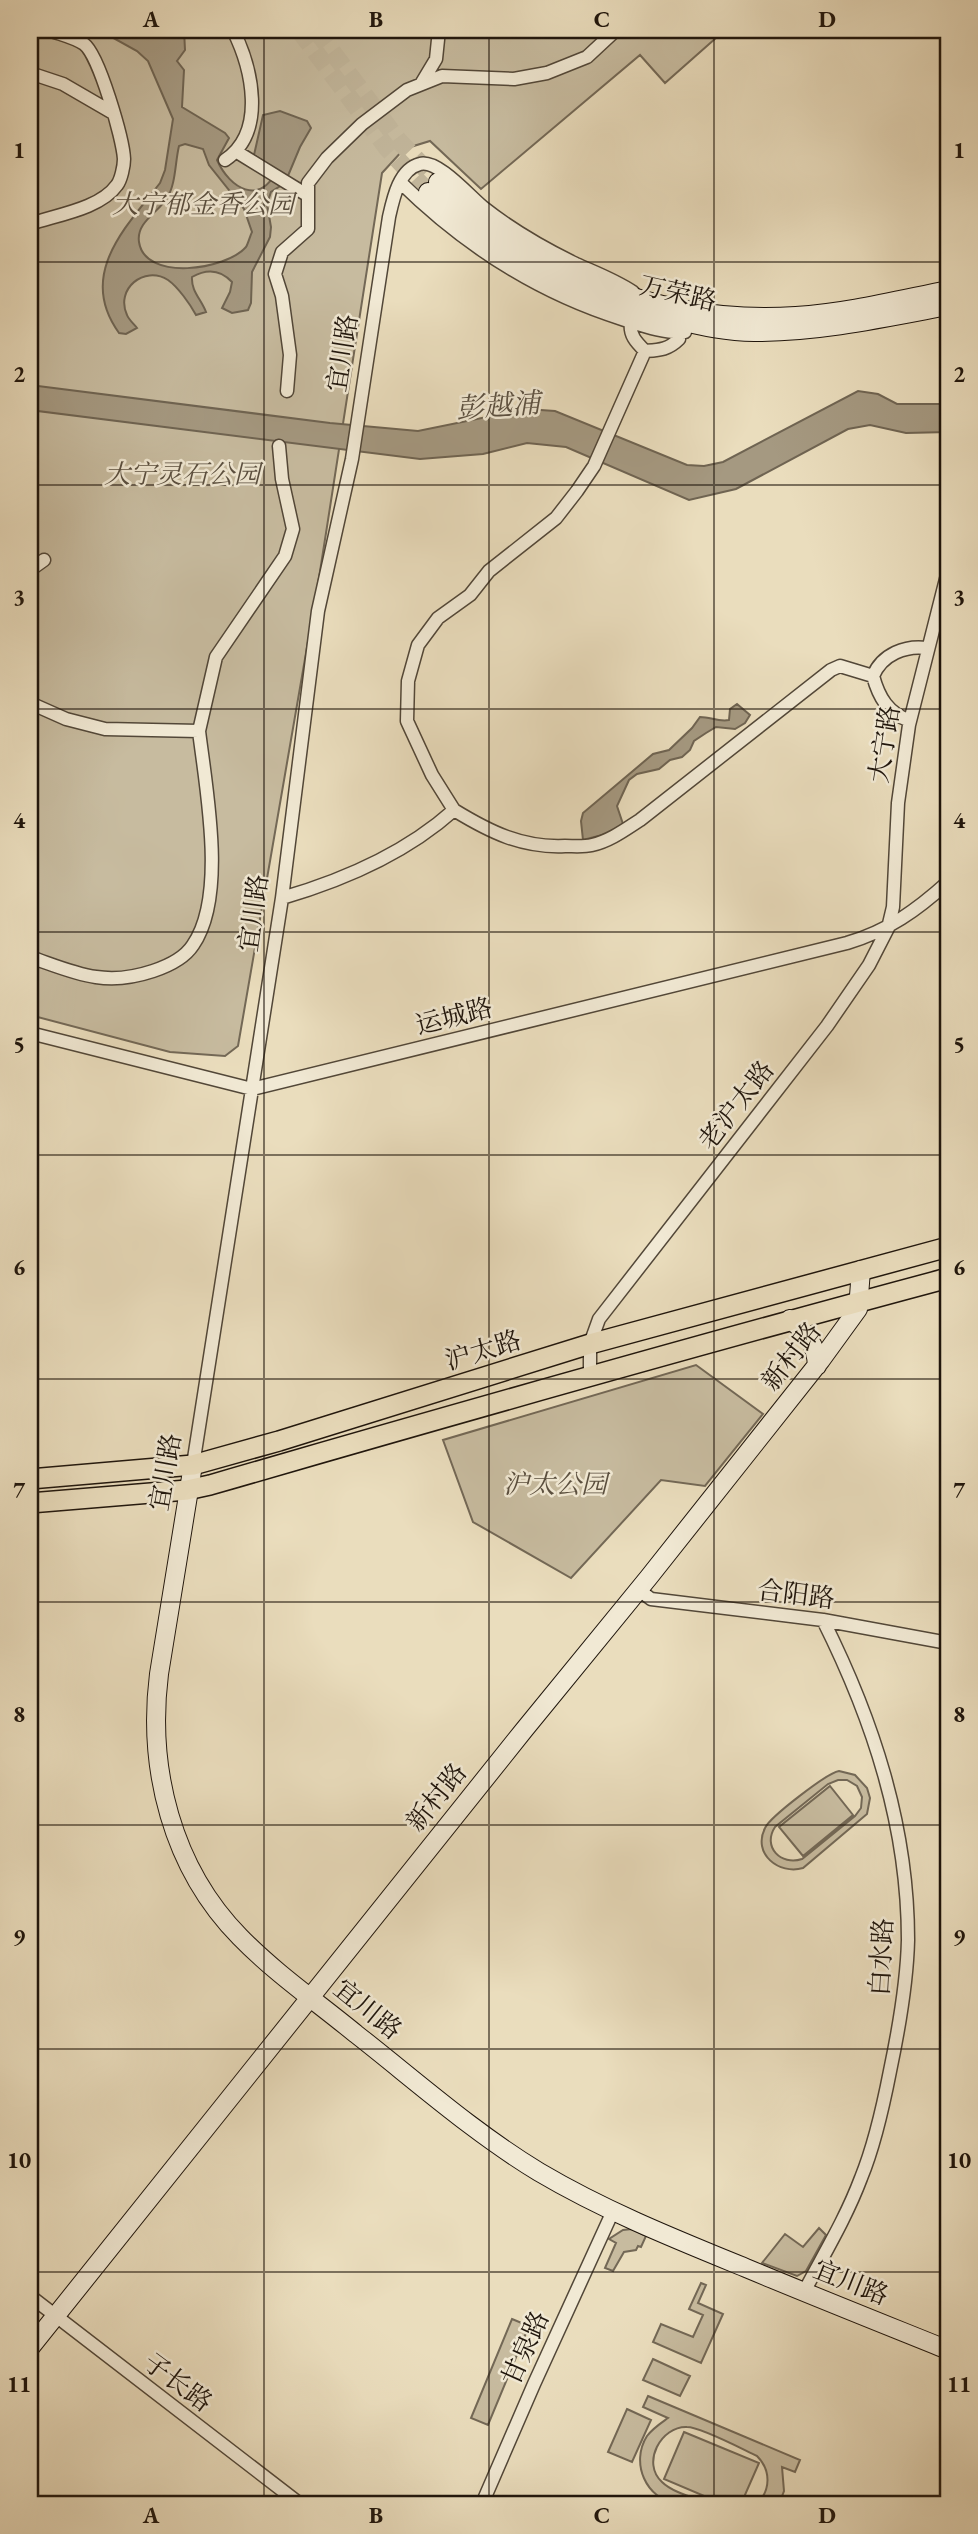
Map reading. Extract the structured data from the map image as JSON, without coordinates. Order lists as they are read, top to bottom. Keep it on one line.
{"streets":{"main road":["万荣路","宜川路","沪太路","新村路"],"street":["大宁路","运城路","老沪太路","合阳路","白水路","甘泉路","子长路"]},"crossings":[["宜川路","运城路"],["宜川路","沪太路"],["宜川路","新村路"],["宜川路","白水路"],["宜川路","甘泉路"],["大宁路","运城路"],["大宁路","老沪太路"],["运城路","老沪太路"],["老沪太路","沪太路"],["沪太路","新村路"],["新村路","合阳路"],["新村路","子长路"],["合阳路","白水路"]],"water":["彭越浦"],"parks":["大宁郁金香公园","大宁灵石公园","沪太公园"],"grid":{"columns":["A","B","C","D"],"rows":["1","2","3","4","5","6","7","8","9","10","11"]}}
